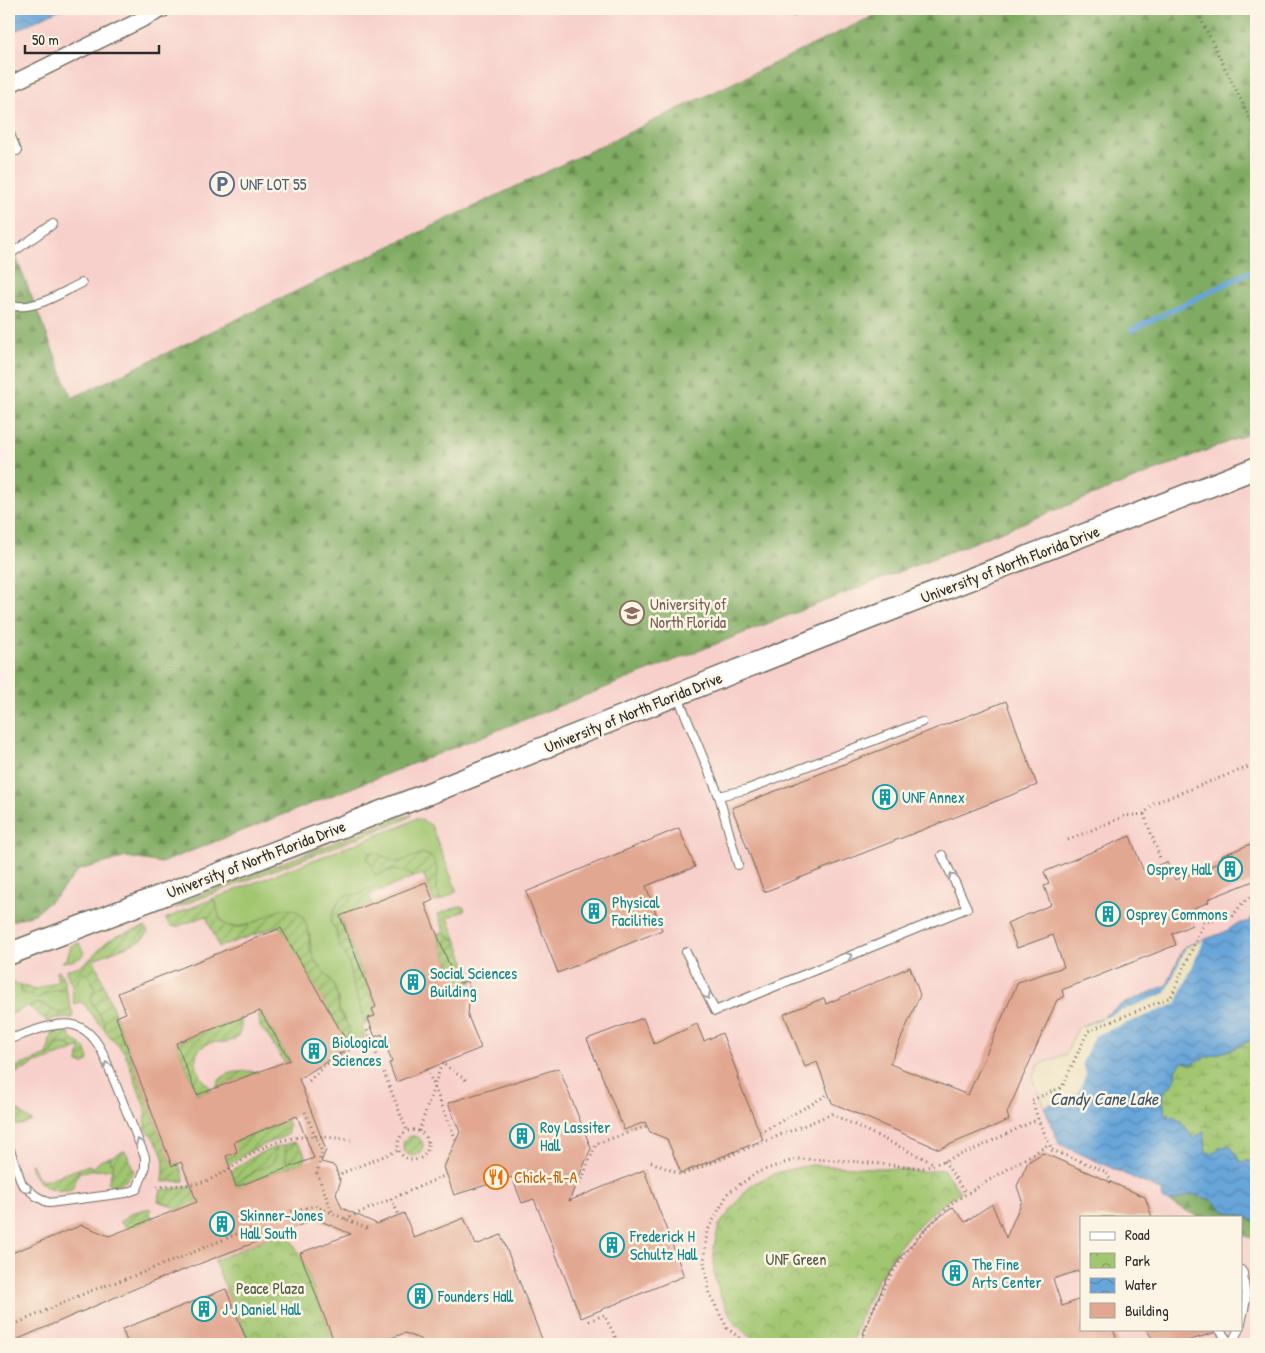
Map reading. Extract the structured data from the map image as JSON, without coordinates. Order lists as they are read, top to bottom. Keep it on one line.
{"streets":{"street":["University of North Florida Drive"]},"water":["Candy Cane Lake"],"parks":["UNF Green","Peace Plaza"],"places":{"parking":["UNF LOT 55"],"school or university":["University of North Florida"],"building":["UNF Annex","Osprey Hall","Physical Facilities","Osprey Commons","Social Sciences Building","Biological Sciences","Roy Lassiter Hall","Skinner-Jones Hall South","Frederick H Schultz Hall","The Fine Arts Center","Founders Hall","J J Daniel Hall"],"restaurant":["Chick-fil-A"]},"legend":["Road","Park","Water","Building"],"scale_bar":"50 m"}
